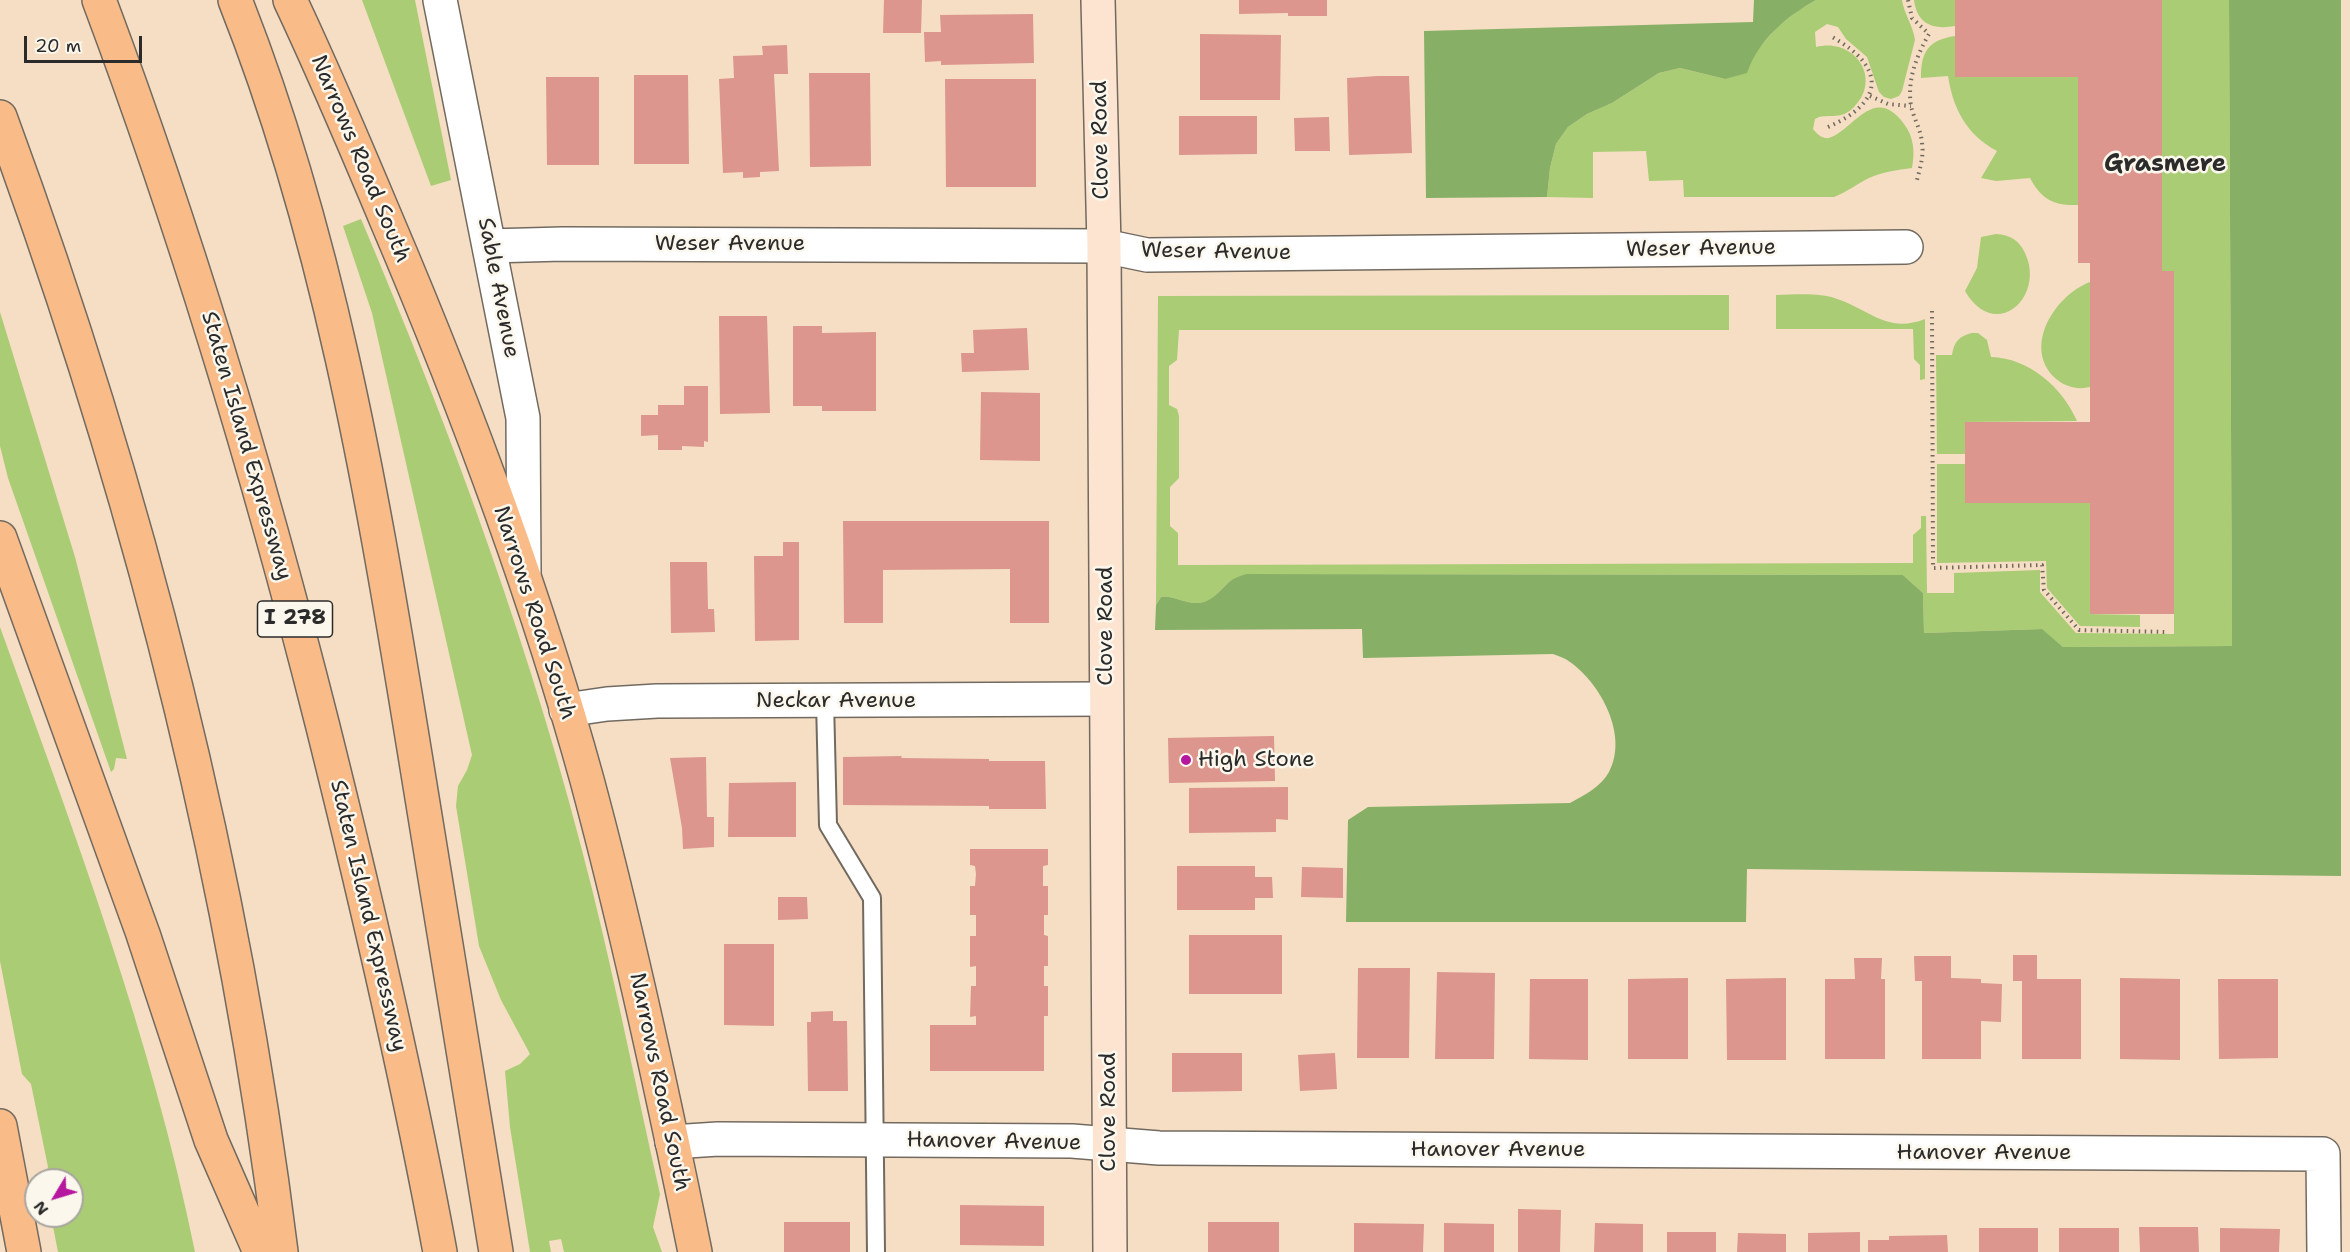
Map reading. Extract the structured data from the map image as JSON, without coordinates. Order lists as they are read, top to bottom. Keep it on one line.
{"streets":{"main road":["Narrows Road South","Staten Island Expressway","I 278"],"street":["Clove Road","Weser Avenue","Sable Avenue","Neckar Avenue","Hanover Avenue"]},"crossings":[["Clove Road","Weser Avenue"],["Clove Road","Neckar Avenue"],["Clove Road","Hanover Avenue"],["Narrows Road South","Sable Avenue"],["Narrows Road South","Neckar Avenue"],["Narrows Road South","Hanover Avenue"],["Weser Avenue","Sable Avenue"]],"districts":["Grasmere"],"places":["High Stone"],"scale_bar":"20 m","north":"bottom left"}
